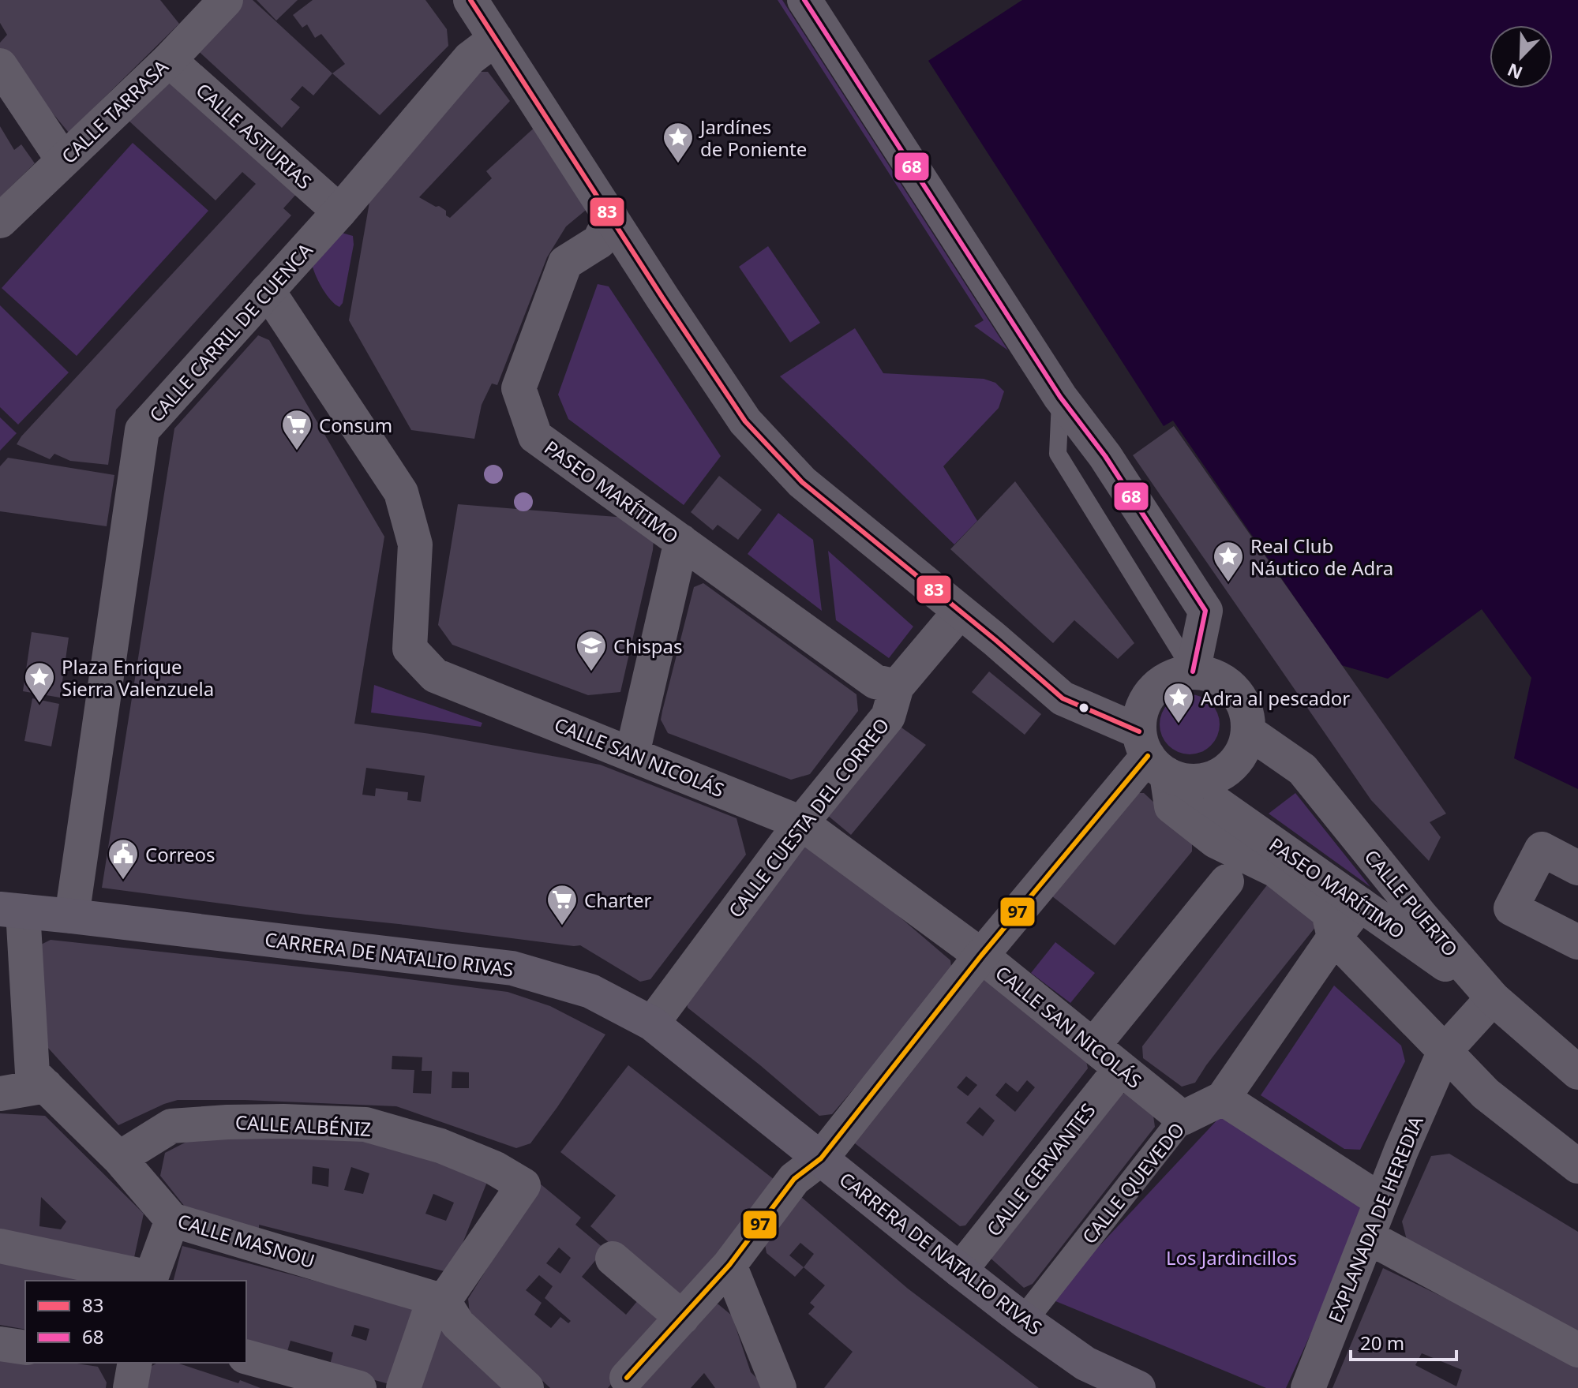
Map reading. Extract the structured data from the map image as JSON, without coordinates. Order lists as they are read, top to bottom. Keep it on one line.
{"streets":{"highway":["CARRERA DE NATALIO RIVAS"],"street":["CALLE TARRASA","CALLE ASTURIAS","CALLE CARRIL DE CUENCA","PASEO MARÍTIMO","CALLE SAN NICOLÁS","CALLE CUESTA DEL CORREO","CALLE PUERTO","CALLE ALBÉNIZ","CALLE CERVANTES","CALLE QUEVEDO","EXPLANADA DE HEREDIA","CALLE MASNOU"]},"crossings":[["CALLE TARRASA","CALLE ASTURIAS"],["CALLE ASTURIAS","CALLE CARRIL DE CUENCA"],["CALLE CARRIL DE CUENCA","PASEO MARÍTIMO"],["CALLE CARRIL DE CUENCA","CALLE SAN NICOLÁS"],["CALLE CARRIL DE CUENCA","CARRERA DE NATALIO RIVAS"],["PASEO MARÍTIMO","CALLE CUESTA DEL CORREO"],["PASEO MARÍTIMO","CALLE PUERTO"],["PASEO MARÍTIMO","CALLE QUEVEDO"],["CALLE SAN NICOLÁS","CALLE CUESTA DEL CORREO"],["CALLE SAN NICOLÁS","CALLE CERVANTES"],["CALLE SAN NICOLÁS","CALLE QUEVEDO"],["CALLE CUESTA DEL CORREO","CARRERA DE NATALIO RIVAS"],["CARRERA DE NATALIO RIVAS","CALLE CERVANTES"],["CARRERA DE NATALIO RIVAS","CALLE QUEVEDO"],["CARRERA DE NATALIO RIVAS","CALLE MASNOU"],["CALLE ALBÉNIZ","CALLE MASNOU"]],"parks":["Los Jardincillos"],"places":{"place":["Jardínes de Poniente","Real Club Náutico de Adra","Plaza Enrique Sierra Valenzuela","Adra al pescador"],"supermarket":["Consum","Charter"],"school or university":["Chispas"],"public building":["Correos"]},"lines":["transit line 83","transit line 68","transit line 97"],"legend":["83","68"],"scale_bar":"20 m","north":"bottom left"}
